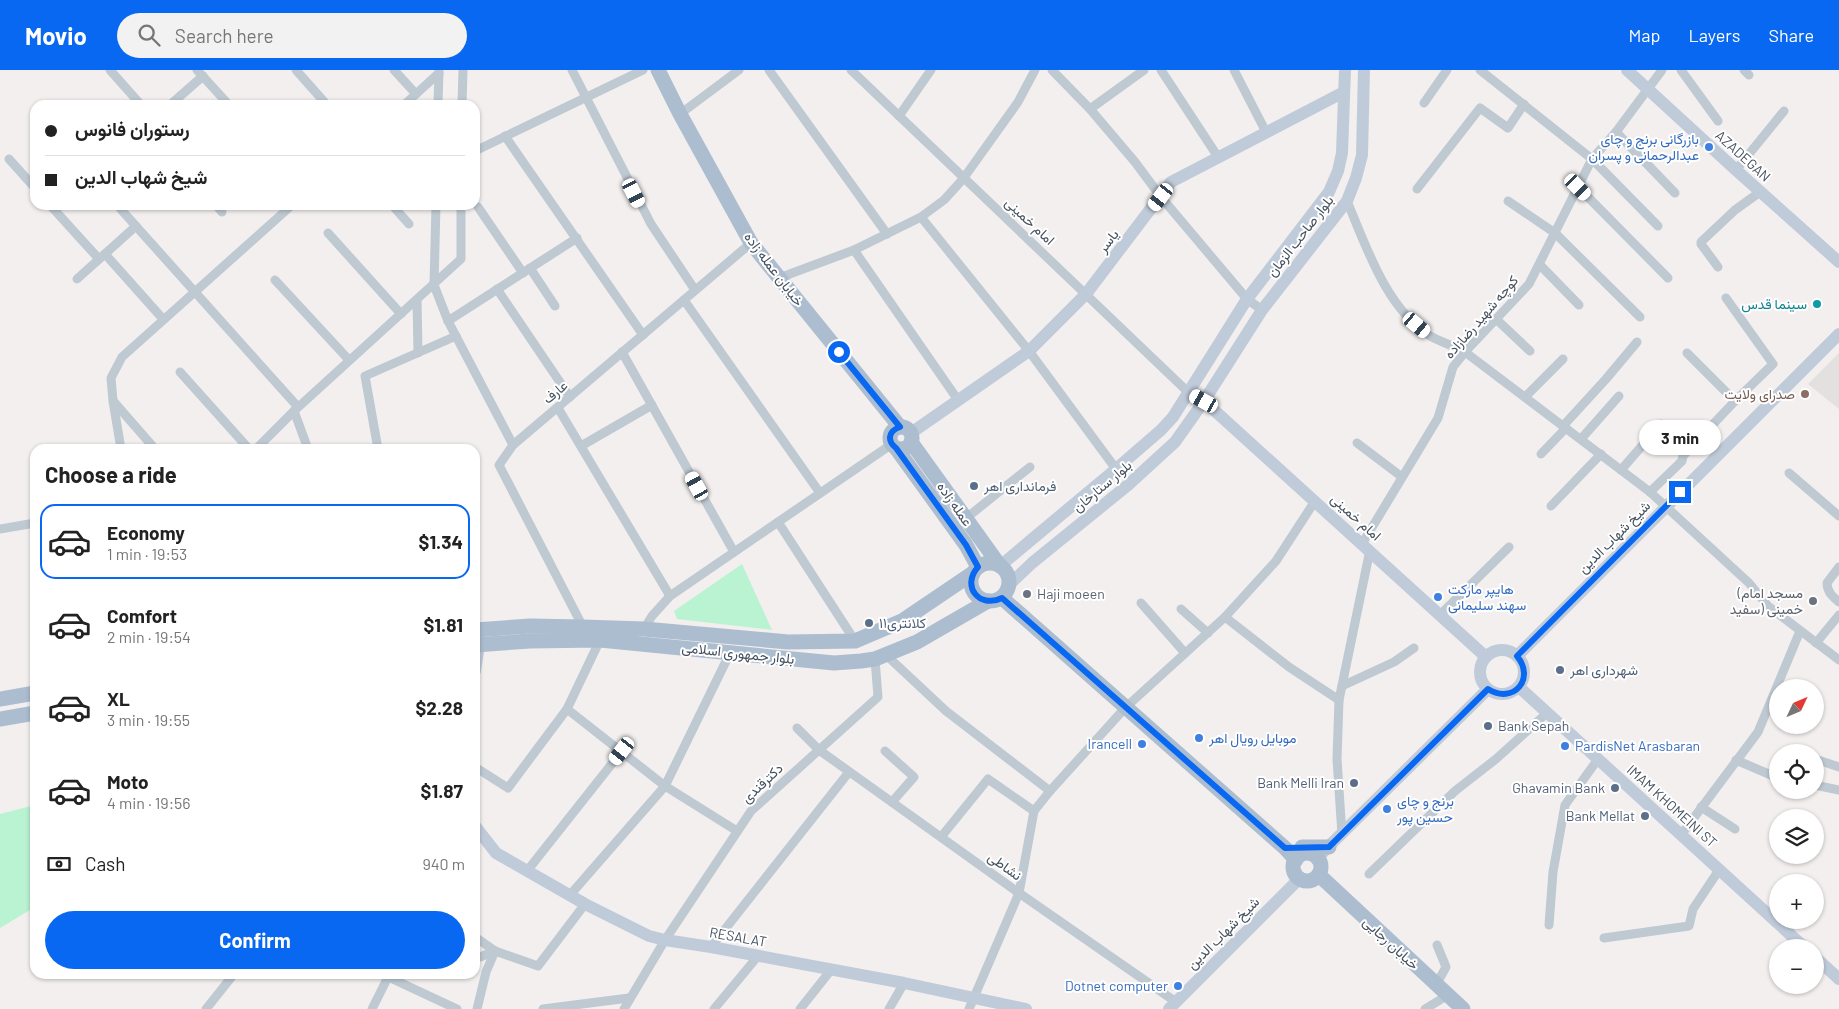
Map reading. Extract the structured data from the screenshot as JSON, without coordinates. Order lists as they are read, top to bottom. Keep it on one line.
{"streets":{"main road":["AZADEGAN","امام خمینی","بلوار صاحب الزمان","یاسر","خیابان عمله زاده","بلوار ستارخان","عمله زاده","شیخ شهاب الدین","بلوار جمهوری اسلامی","IMAM KHOMEINI ST","RESALAT","خیابان رجایی"],"street":["کوچه شهید رضازاده","عارف","دکترقندی","نشاطی"]},"crossings":[["AZADEGAN","کوچه شهید رضازاده"],["امام خمینی","بلوار صاحب الزمان"],["امام خمینی","یاسر"],["امام خمینی","کوچه شهید رضازاده"],["امام خمینی","بلوار ستارخان"],["امام خمینی","شیخ شهاب الدین"],["امام خمینی","IMAM KHOMEINI ST"],["بلوار صاحب الزمان","یاسر"],["بلوار صاحب الزمان","بلوار ستارخان"],["یاسر","خیابان عمله زاده"],["یاسر","عمله زاده"],["خیابان عمله زاده","عارف"],["خیابان عمله زاده","عمله زاده"],["عارف","بلوار جمهوری اسلامی"],["بلوار ستارخان","عمله زاده"],["بلوار ستارخان","بلوار جمهوری اسلامی"],["عمله زاده","بلوار جمهوری اسلامی"],["شیخ شهاب الدین","IMAM KHOMEINI ST"],["شیخ شهاب الدین","نشاطی"],["شیخ شهاب الدین","خیابان رجایی"],["بلوار جمهوری اسلامی","دکترقندی"],["دکترقندی","نشاطی"],["دکترقندی","RESALAT"]],"places":["بازرگانی برنج و چای عبدالرحمانی و پسران","سینما قدس","صدرای ولایت","فرمانداری اهر","Haji moeen","هایپر مارکت سهند سلیمانی","(مسجد امام خمینی (سفید","کلانتری۱۱","شهرداری اهر","Bank Sepah","موبایل رویال اهر","Irancell","PardisNet Arasbaran","Bank Melli Iran","Ghavamin Bank","برنج و چای حسین پور","Bank Mellat","Dotnet computer"],"north":"top right","page":{"header":"Movio","search":"Search here","nav":["Map","Layers","Share"],"banner":["رستوران فانوس","شیخ شهاب الدین"],"bubble":"3 min","heading":"Choose a ride","list":[{"name":"Economy","note":"1 min · 19:53","value":"$1.34"},{"name":"Comfort","note":"2 min · 19:54","value":"$1.81"},{"name":"XL","note":"3 min · 19:55","value":"$2.28"},{"name":"Moto","note":"4 min · 19:56","value":"$1.87"}],"map_buttons":["+","−"],"pay":["Cash","940 m"],"buttons":"Confirm"}}
